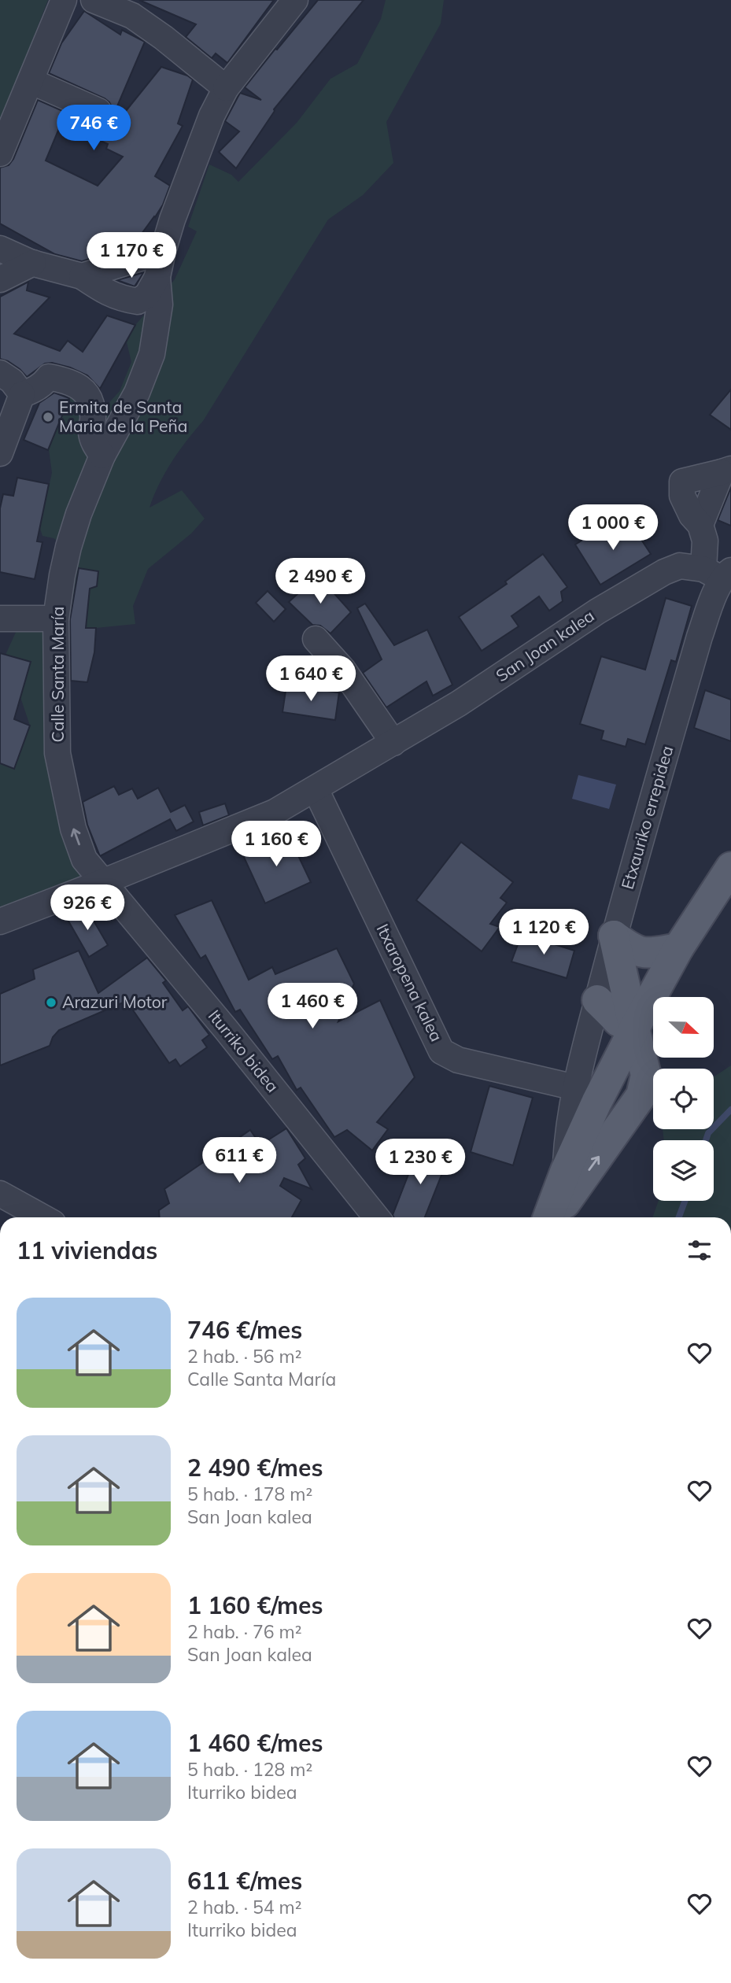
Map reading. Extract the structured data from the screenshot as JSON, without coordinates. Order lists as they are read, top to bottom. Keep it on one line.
{"streets":{"street":["San Joan kalea","Calle Santa María","Etxauriko errepidea","Itxaropena kalea","Iturriko bidea"]},"crossings":[["San Joan kalea","Calle Santa María"],["San Joan kalea","Etxauriko errepidea"],["San Joan kalea","Itxaropena kalea"],["San Joan kalea","Iturriko bidea"],["Calle Santa María","Iturriko bidea"],["Etxauriko errepidea","Itxaropena kalea"]],"places":["Ermita de Santa Maria de la Peña","Arazuri Motor"],"north":"right","page":{"price":["746 €","1 170 €","1 000 €","2 490 €","1 640 €","1 160 €","926 €","1 120 €","1 460 €","611 €","1 230 €"],"heading":"11 viviendas","list":[{"name":"746 €/mes","note":"2 hab. · 56 m² · Calle Santa María"},{"name":"2 490 €/mes","note":"5 hab. · 178 m² · San Joan kalea"},{"name":"1 160 €/mes","note":"2 hab. · 76 m² · San Joan kalea"},{"name":"1 460 €/mes","note":"5 hab. · 128 m² · Iturriko bidea"},{"name":"611 €/mes","note":"2 hab. · 54 m² · Iturriko bidea"}]}}
